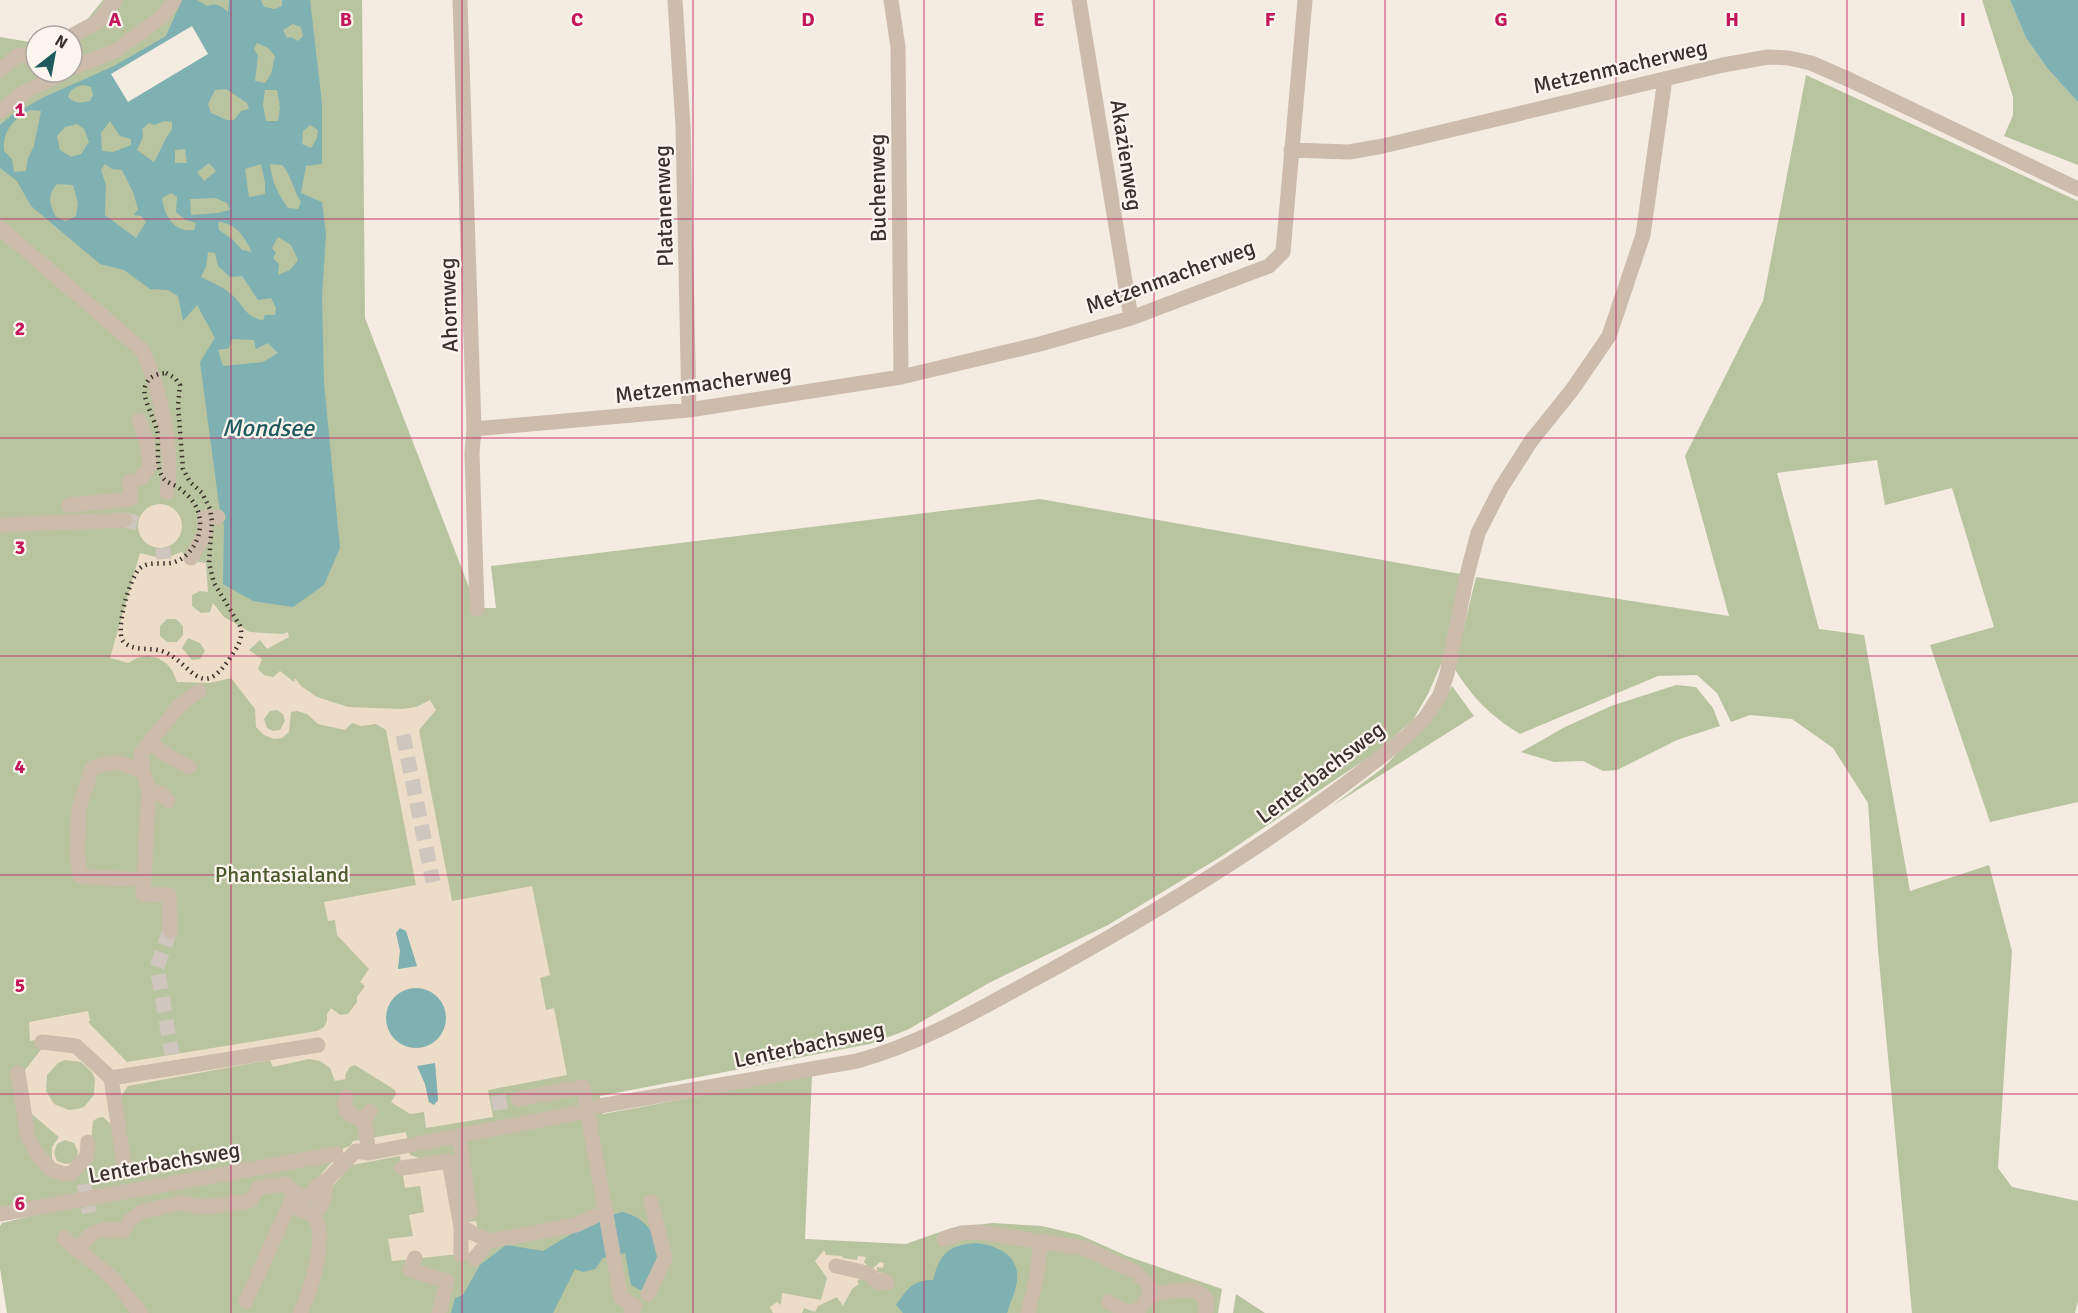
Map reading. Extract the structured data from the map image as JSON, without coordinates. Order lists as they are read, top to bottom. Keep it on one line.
{"streets":{"street":["Metzenmacherweg","Akazienweg","Buchenweg","Platanenweg","Ahornweg","Lenterbachsweg"]},"crossings":[["Metzenmacherweg","Akazienweg"],["Metzenmacherweg","Buchenweg"],["Metzenmacherweg","Platanenweg"],["Metzenmacherweg","Ahornweg"],["Metzenmacherweg","Lenterbachsweg"]],"water":["Mondsee"],"parks":["Phantasialand"],"north":"top right","grid":{"columns":["A","B","C","D","E","F","G","H","I"],"rows":["1","2","3","4","5","6"]}}
